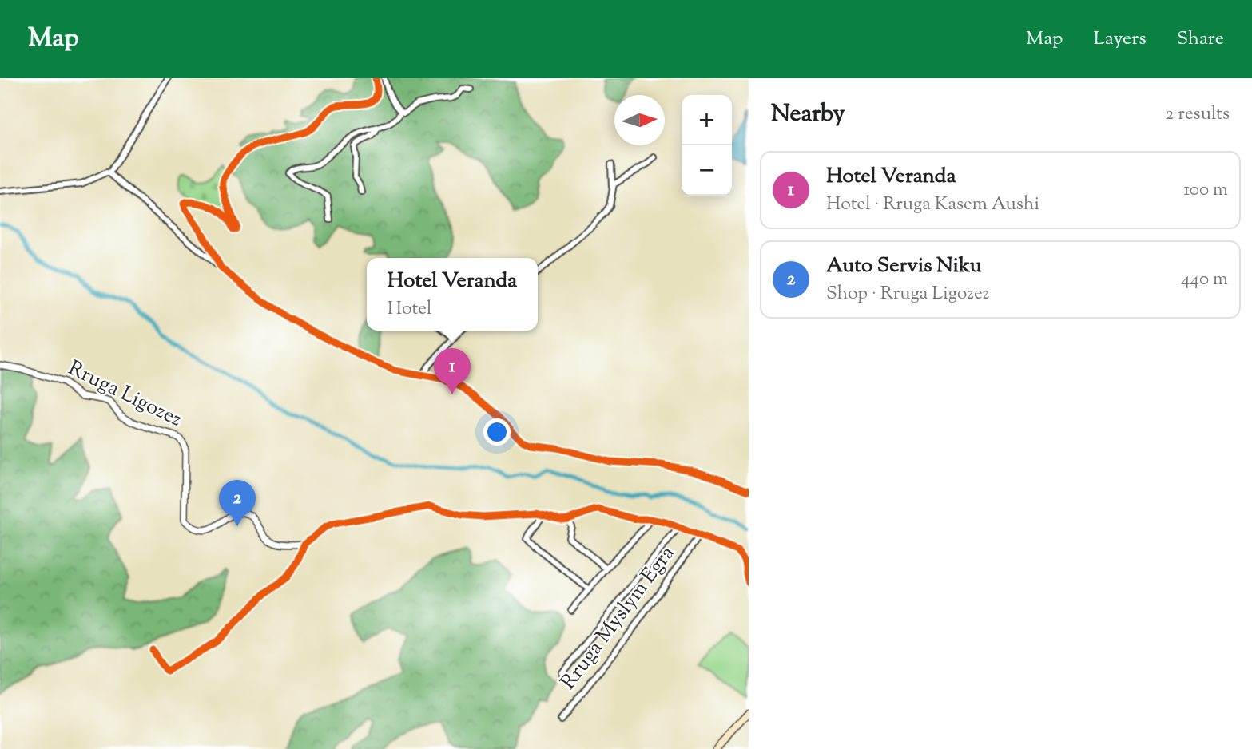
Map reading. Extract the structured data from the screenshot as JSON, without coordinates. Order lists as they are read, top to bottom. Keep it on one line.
{"streets":{"street":["Rruga Ligozez","Rruga Myslym Egra"]},"north":"right","page":{"header":"Map","nav":["Map","Layers","Share"],"heading":["Nearby","2 results"],"map_buttons":["+","−"],"list":[{"mark":"1","name":"Hotel Veranda","note":"Hotel · Rruga Kasem Aushi","value":"100 m"},{"mark":"2","name":"Auto Servis Niku","note":"Shop · Rruga Ligozez","value":"440 m"}],"popup":["Hotel Veranda","Hotel"],"pins":["1","2"]}}
